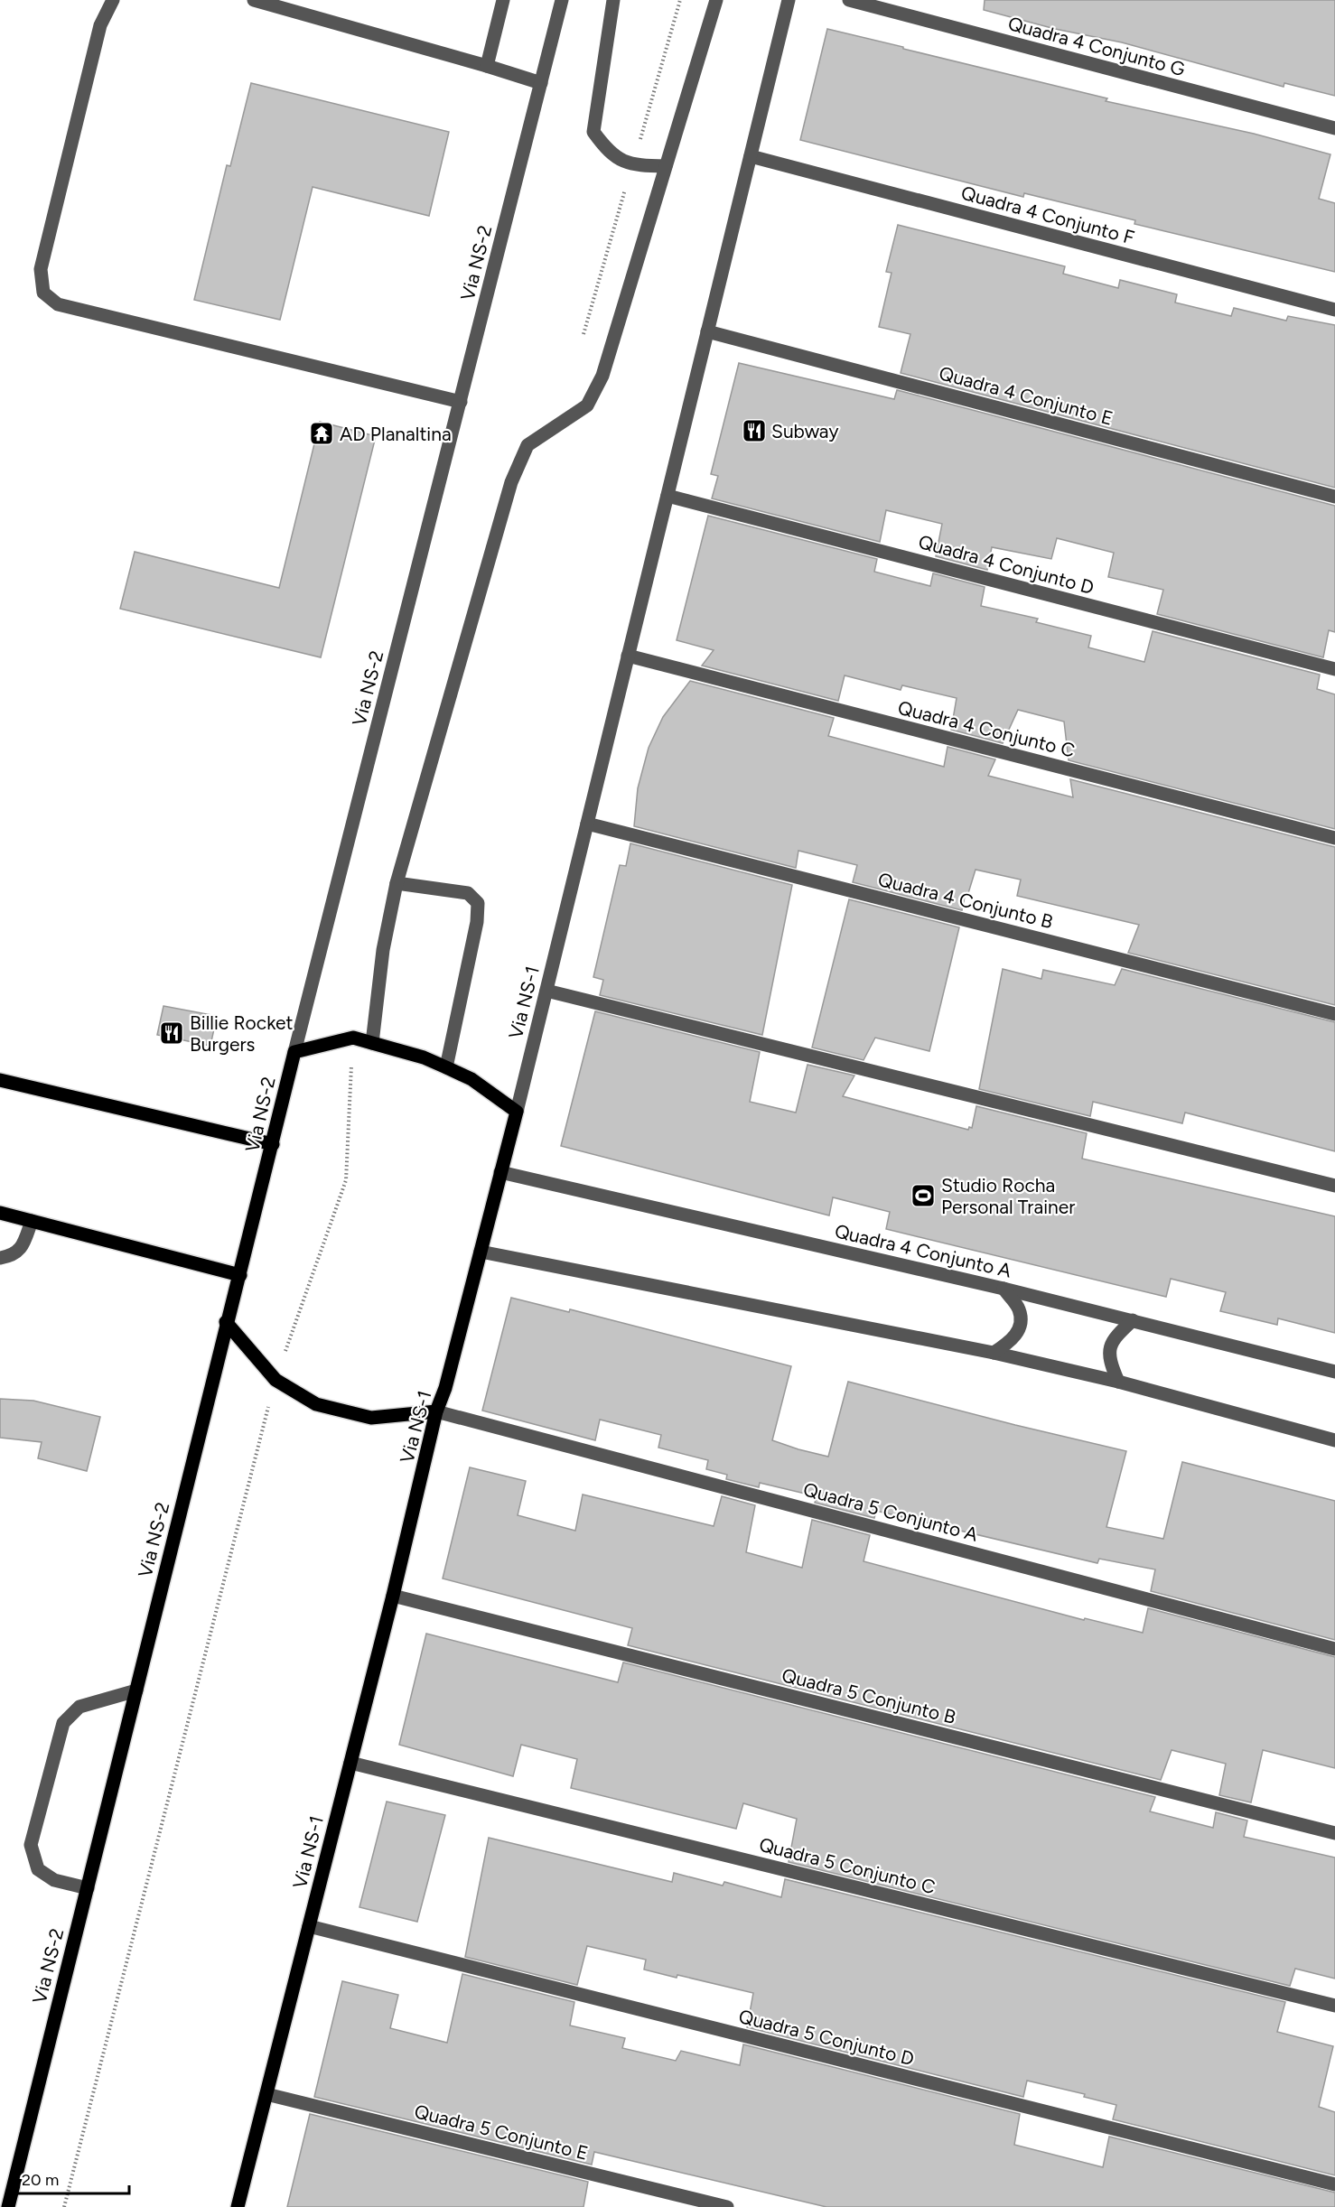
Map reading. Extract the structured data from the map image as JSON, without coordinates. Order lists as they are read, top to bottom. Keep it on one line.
{"streets":{"main road":["Via NS-2","Via NS-1"],"street":["Quadra 4 Conjunto G","Quadra 4 Conjunto F","Quadra 4 Conjunto E","Quadra 4 Conjunto D","Quadra 4 Conjunto C","Quadra 4 Conjunto B","Quadra 4 Conjunto A","Quadra 5 Conjunto A","Quadra 5 Conjunto B","Quadra 5 Conjunto C","Quadra 5 Conjunto D","Quadra 5 Conjunto E"]},"crossings":[["Quadra 4 Conjunto C","Via NS-1"],["Quadra 4 Conjunto B","Via NS-1"],["Via NS-1","Quadra 4 Conjunto A"],["Via NS-1","Quadra 5 Conjunto A"],["Via NS-1","Quadra 5 Conjunto B"],["Via NS-1","Quadra 5 Conjunto C"],["Via NS-1","Quadra 5 Conjunto D"],["Via NS-1","Quadra 5 Conjunto E"]],"places":{"restaurant":["Subway","Billie Rocket Burgers"],"temple":["AD Planaltina"],"sports":["Studio Rocha Personal Trainer"]},"scale_bar":"20 m"}
